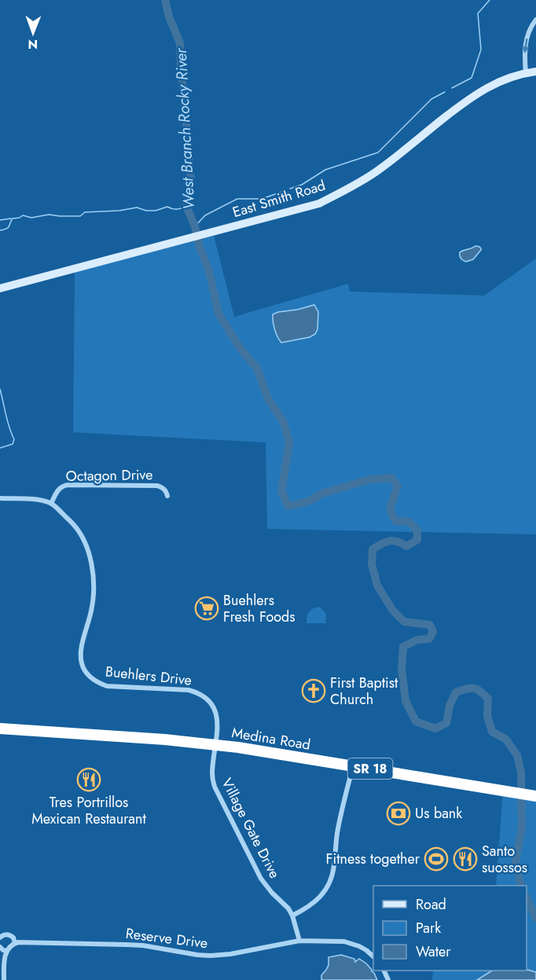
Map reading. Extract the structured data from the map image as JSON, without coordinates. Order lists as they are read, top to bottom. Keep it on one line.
{"streets":{"highway":["Medina Road","SR 18"],"street":["East Smith Road","Octagon Drive","Buehlers Drive","Village Gate Drive","Reserve Drive"]},"crossings":[["Octagon Drive","Buehlers Drive"],["Buehlers Drive","Medina Road"],["Buehlers Drive","Village Gate Drive"],["Medina Road","Village Gate Drive"],["Village Gate Drive","Reserve Drive"]],"water":["West Branch Rocky River"],"places":{"supermarket":["Buehlers Fresh Foods"],"church":["First Baptist Church"],"restaurant":["Tres Portrillos Mexican Restaurant","Santo suossos"],"bank":["Us bank"],"sports":["Fitness together"]},"legend":["Road","Park","Water"],"north":"bottom"}
